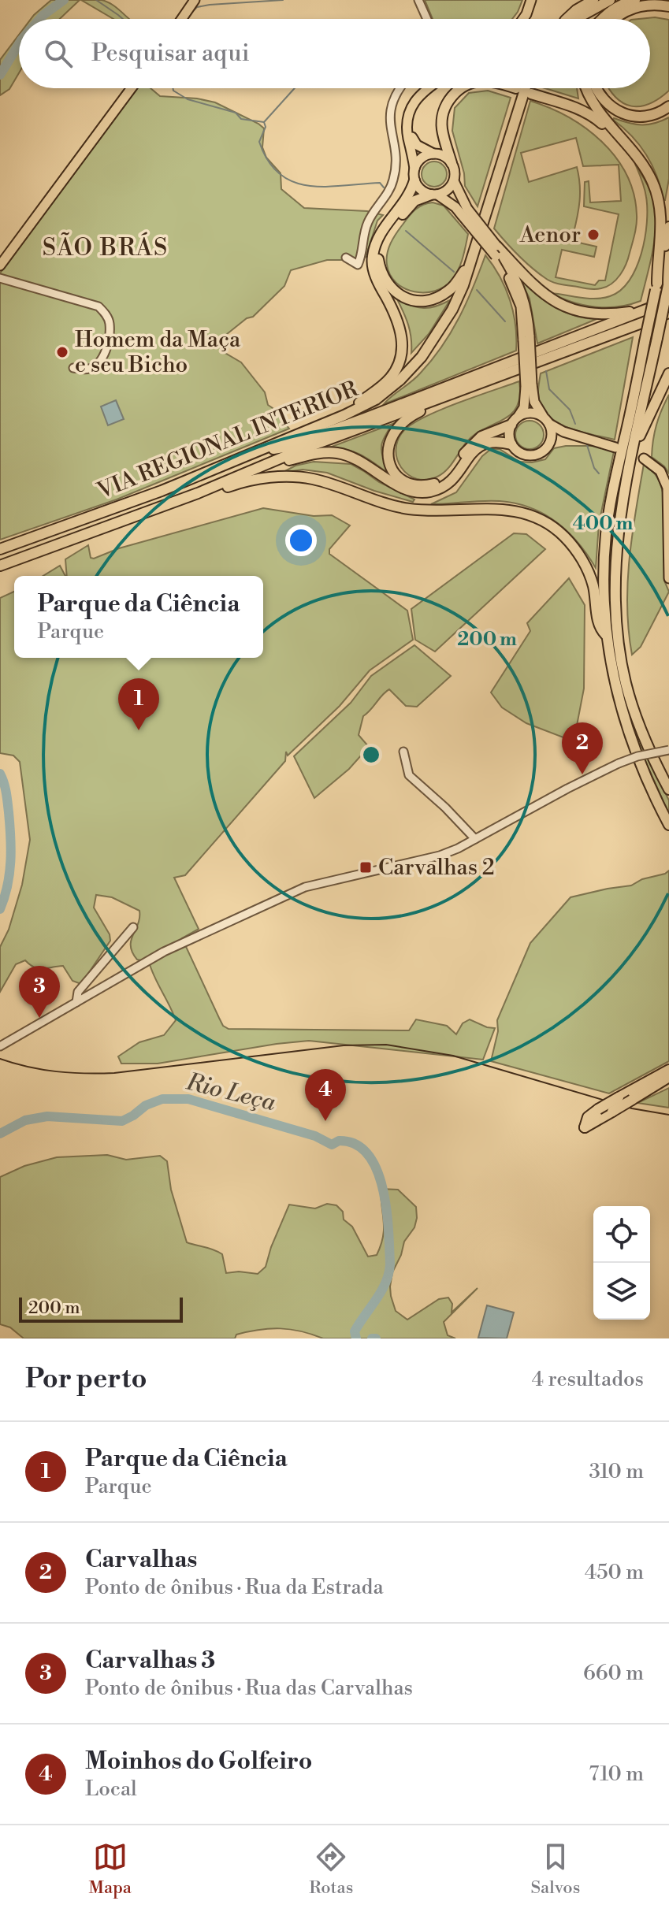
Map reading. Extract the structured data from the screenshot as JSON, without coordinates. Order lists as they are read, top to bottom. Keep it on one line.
{"streets":{"highway":["VIA REGIONAL INTERIOR"]},"districts":["SÃO BRÁS"],"water":["Rio Leça"],"places":{"other":["Aenor","Homem da Maça e seu Bicho"],"transit":["Carvalhas 2"]},"scale_bar":"200 m","page":{"search":"Pesquisar aqui","popup":["Parque da Ciência","Parque"],"pins":["1","2","3","4"],"scale":"200 m","heading":["Por perto","4 resultados"],"list":[{"mark":"1","name":"Parque da Ciência","note":"Parque","value":"310 m"},{"mark":"2","name":"Carvalhas","note":"Ponto de ônibus · Rua da Estrada","value":"450 m"},{"mark":"3","name":"Carvalhas 3","note":"Ponto de ônibus · Rua das Carvalhas","value":"660 m"},{"mark":"4","name":"Moinhos do Golfeiro","note":"Local","value":"710 m"}],"nav":["Mapa","Rotas","Salvos"]},"rings":["400 m","200 m"]}
